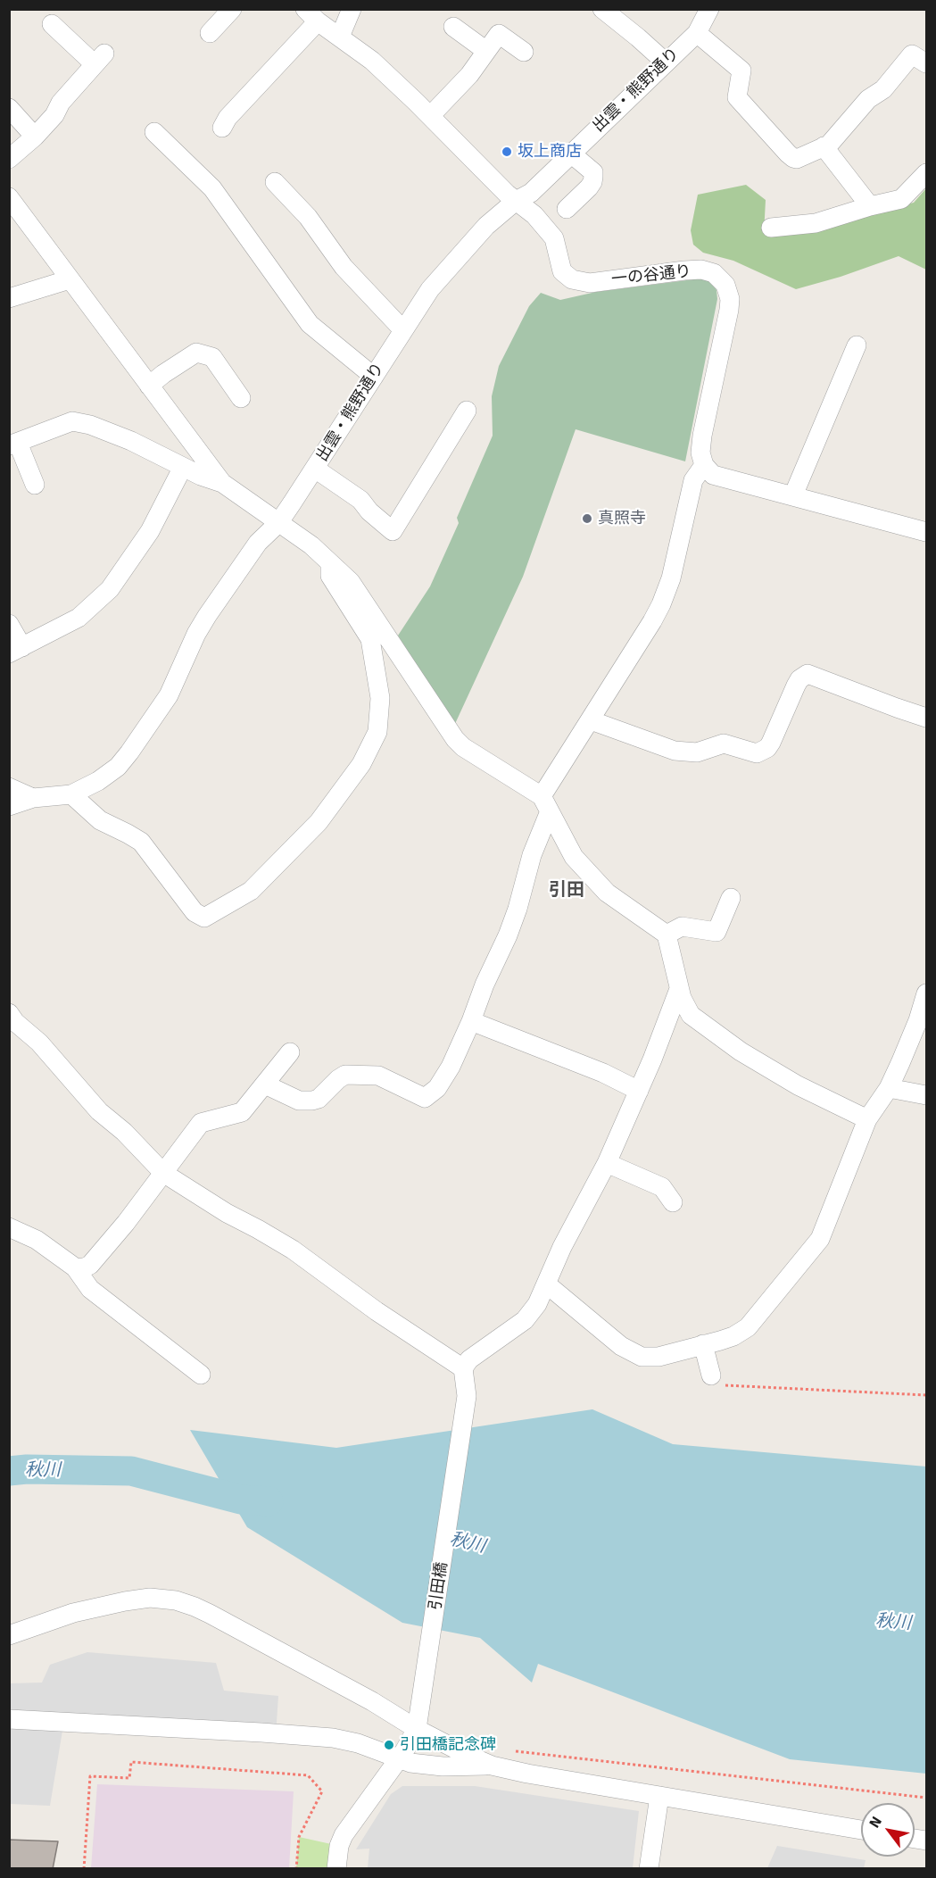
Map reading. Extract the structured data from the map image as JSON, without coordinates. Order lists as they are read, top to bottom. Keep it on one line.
{"streets":{"street":["出雲・熊野通り","一の谷通り","引田橋"]},"crossings":[["出雲・熊野通り","一の谷通り"]],"districts":["引田"],"water":["秋川"],"places":["坂上商店","真照寺","引田橋記念碑"],"north":"top left"}
